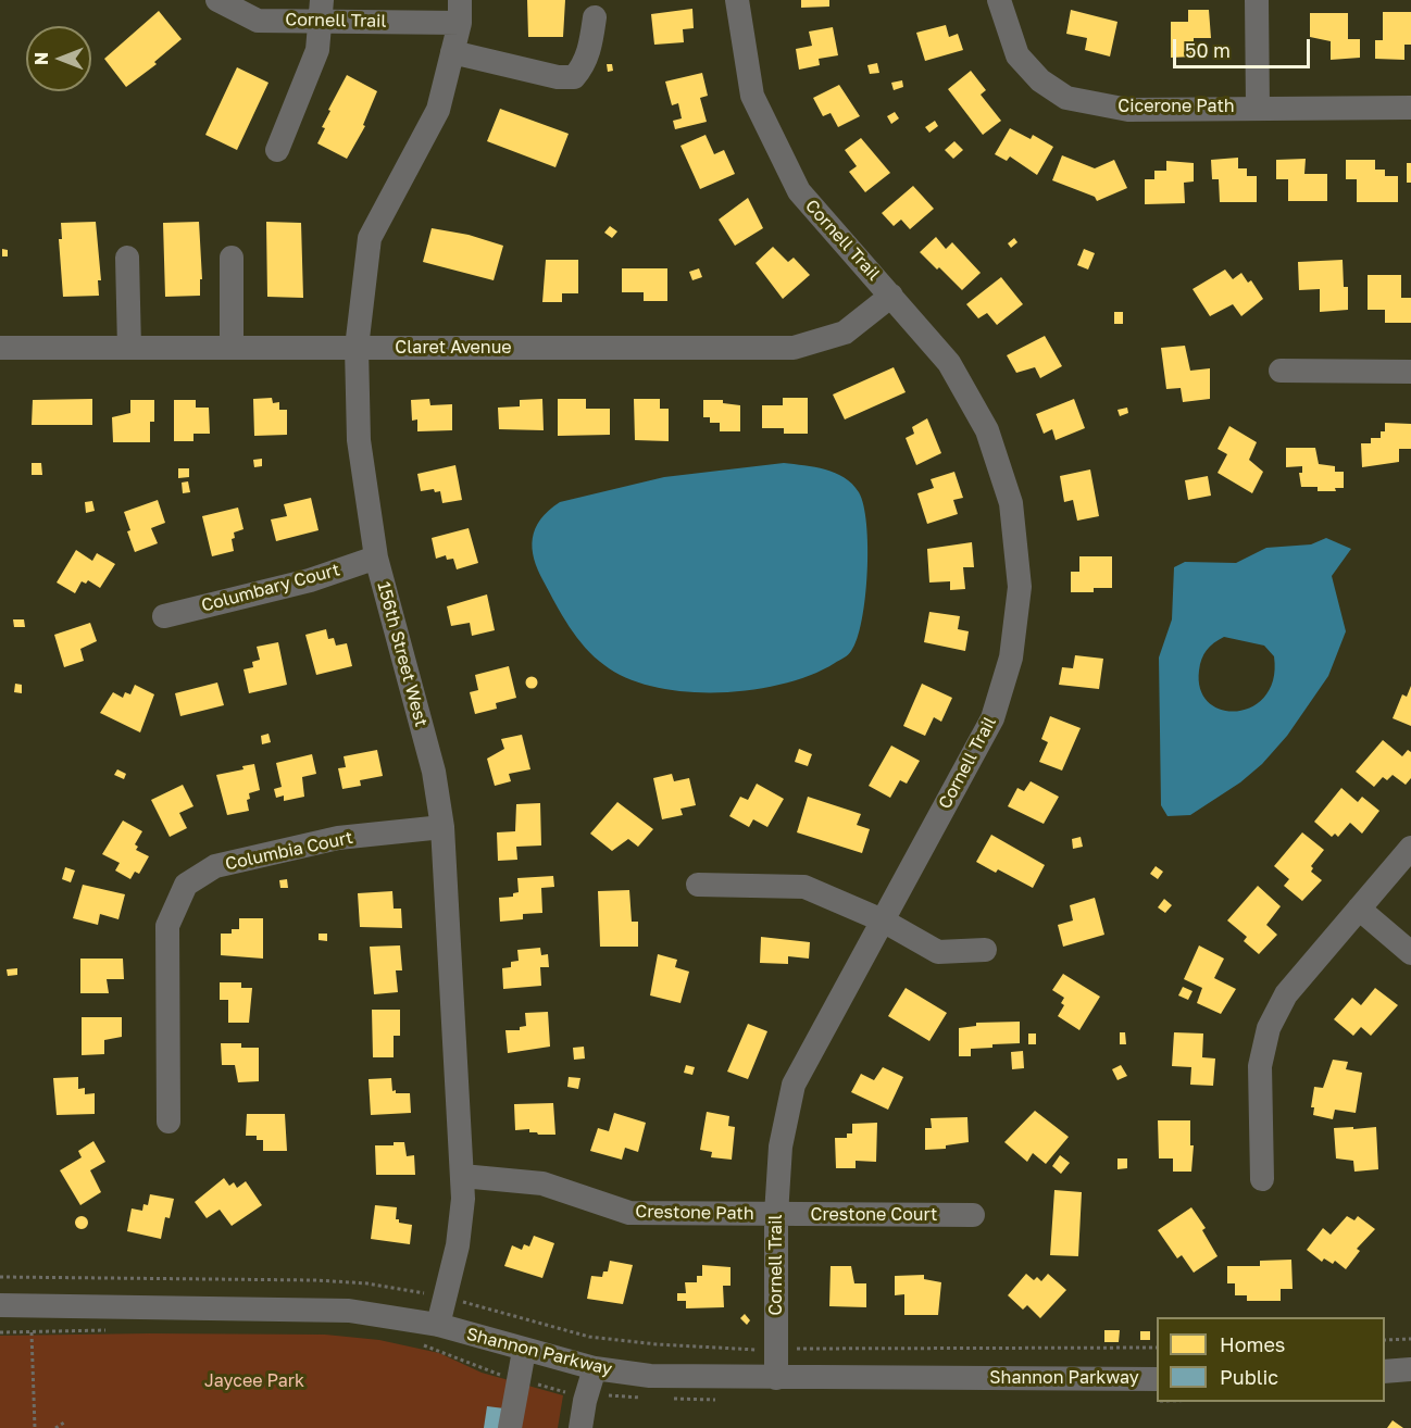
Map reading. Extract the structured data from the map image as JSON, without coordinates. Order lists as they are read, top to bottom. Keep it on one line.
{"streets":{"street":["Cornell Trail","Cicerone Path","Claret Avenue","Columbary Court","156th Street West","Columbia Court","Crestone Path","Crestone Court","Shannon Parkway"]},"crossings":[["Cornell Trail","Claret Avenue"],["Cornell Trail","156th Street West"],["Cornell Trail","Crestone Path"],["Cornell Trail","Crestone Court"],["Cornell Trail","Shannon Parkway"],["Claret Avenue","156th Street West"],["Columbary Court","156th Street West"],["156th Street West","Columbia Court"],["156th Street West","Crestone Path"],["156th Street West","Shannon Parkway"],["Crestone Path","Crestone Court"]],"parks":["Jaycee Park"],"legend":["Homes","Public"],"scale_bar":"50 m","north":"left"}
